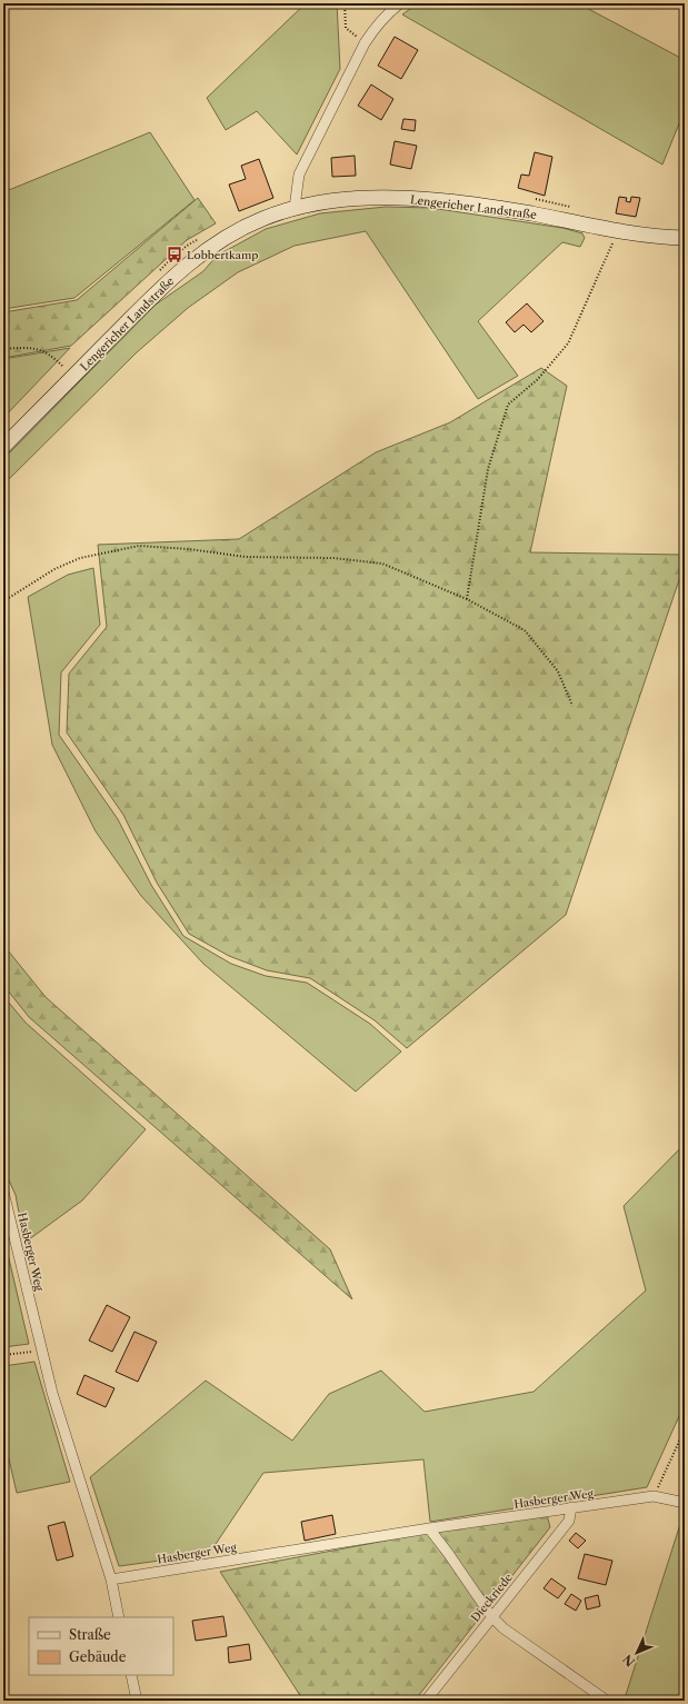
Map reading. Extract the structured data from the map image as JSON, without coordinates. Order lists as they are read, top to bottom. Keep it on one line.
{"streets":{"main road":["Lengericher Landstraße"],"street":["Hasberger Weg","Dieckriede"]},"crossings":[["Hasberger Weg","Dieckriede"]],"places":{"bus stop":["Lobbertkamp"]},"legend":["Straße","Gebäude"],"north":"bottom left"}
